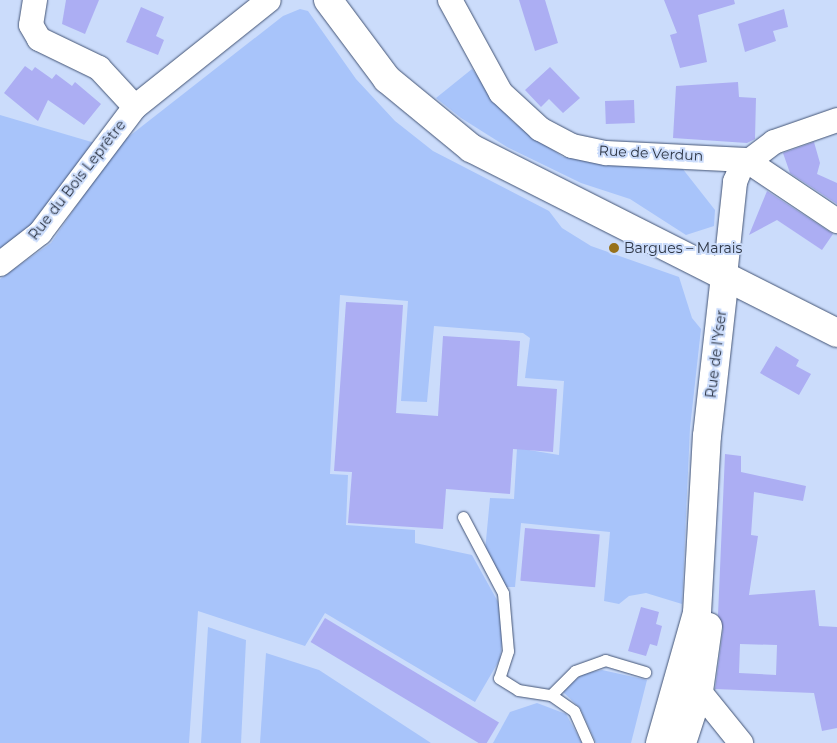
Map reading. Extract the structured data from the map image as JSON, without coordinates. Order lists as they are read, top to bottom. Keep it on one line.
{"streets":{"main road":["Rue de l'Yser"],"street":["Rue de Verdun","Rue du Bois Leprêtre"]},"crossings":[["Rue de Verdun","Rue de l'Yser"]],"places":["Bargues – Marais"]}
